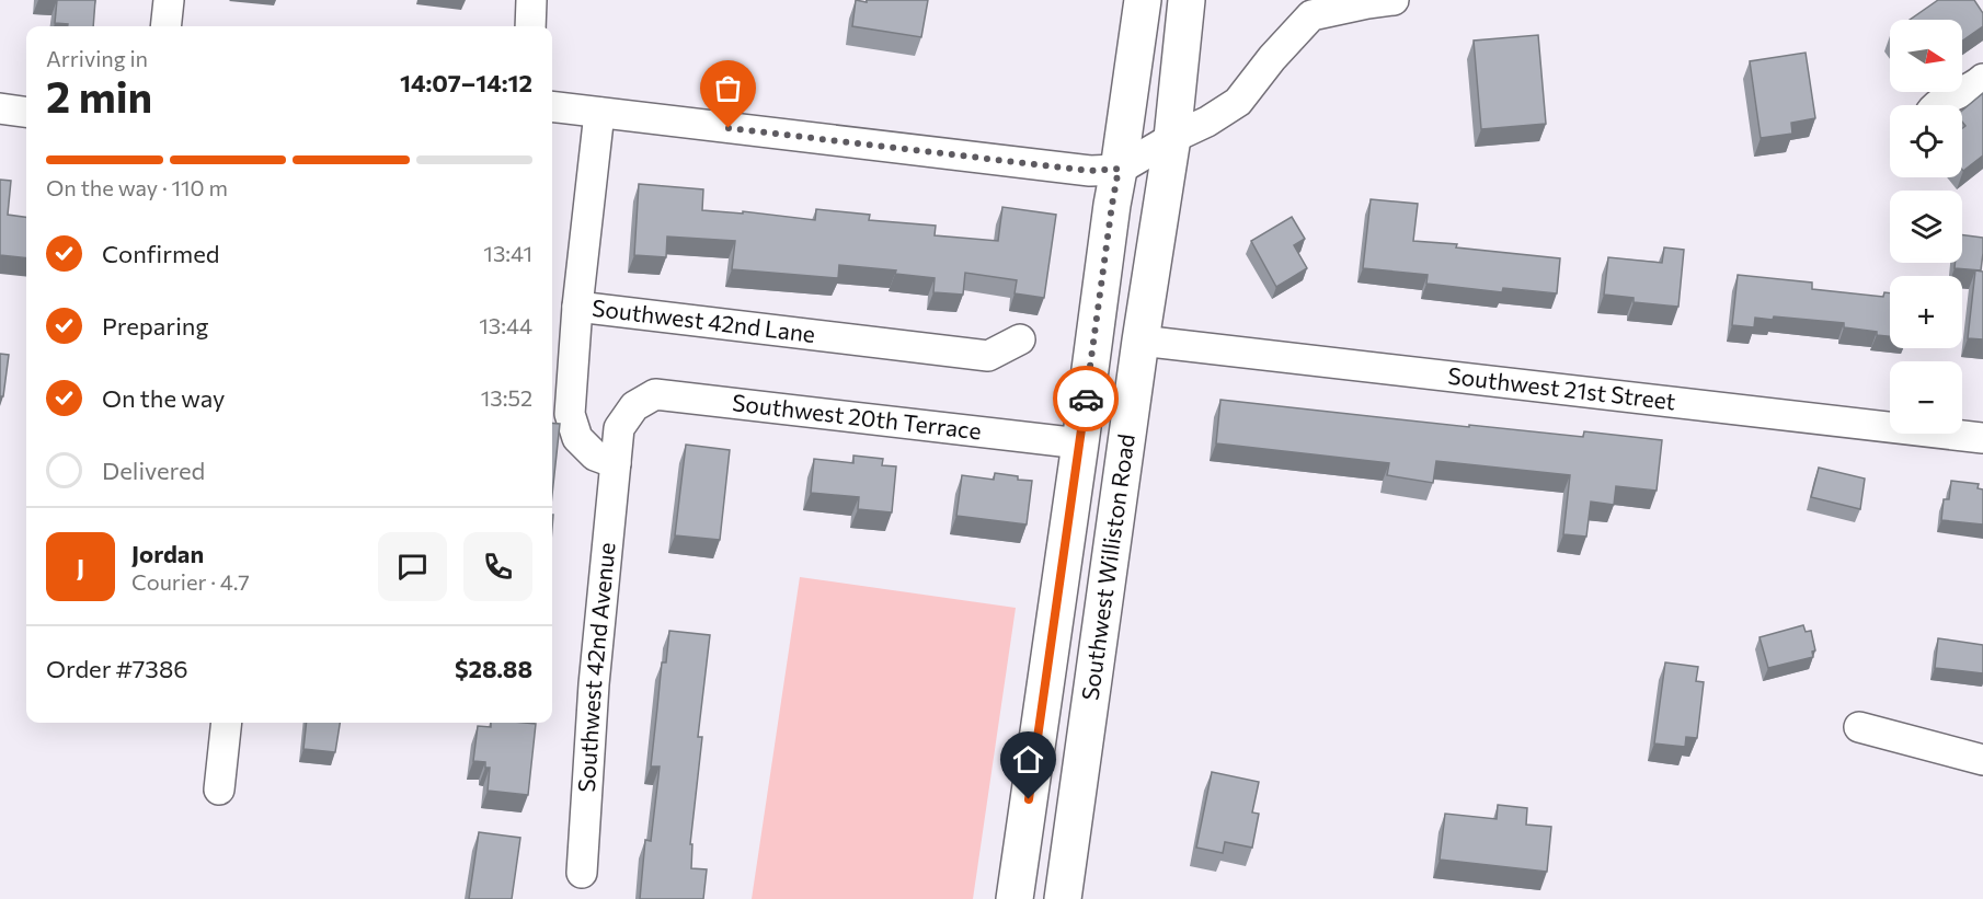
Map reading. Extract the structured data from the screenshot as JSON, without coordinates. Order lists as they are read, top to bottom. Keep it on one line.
{"streets":{"highway":["Southwest Williston Road"],"street":["Southwest 42nd Lane","Southwest 21st Street","Southwest 20th Terrace","Southwest 42nd Avenue"]},"crossings":[["Southwest 21st Street","Southwest Williston Road"],["Southwest 20th Terrace","Southwest Williston Road"],["Southwest 20th Terrace","Southwest 42nd Avenue"]],"north":"right","page":{"map_buttons":["+","−"],"heading":["2 min","Arriving in","14:07–14:12"],"panel":["Jordan","Courier · 4.7","Order #7386","$28.88"],"bar":"On the way · 110 m","list":[["Confirmed","13:41"],["Preparing","13:44"],["On the way","13:52"],"Delivered"],"round":"J"}}
